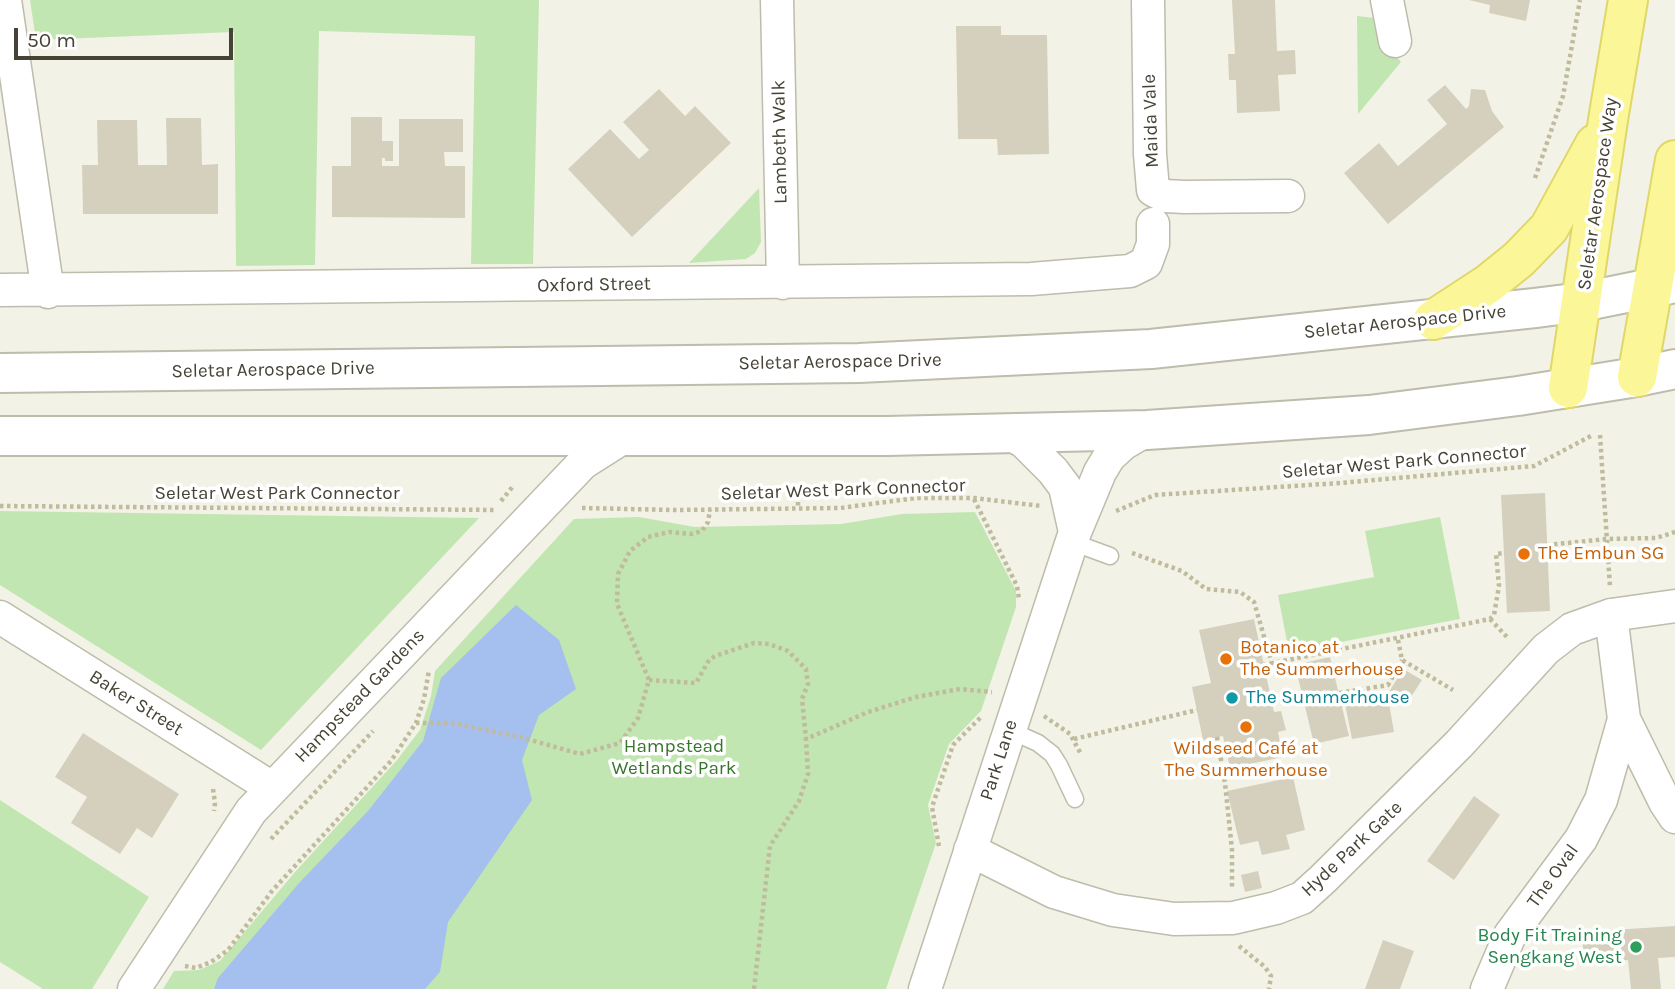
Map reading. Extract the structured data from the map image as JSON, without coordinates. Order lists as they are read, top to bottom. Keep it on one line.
{"streets":{"main road":["Seletar Aerospace Way"],"street":["Maida Vale","Lambeth Walk","Oxford Street","Seletar Aerospace Drive","Hampstead Gardens","Baker Street","Park Lane","Hyde Park Gate","The Oval"],"path":["Seletar West Park Connector"]},"crossings":[["Lambeth Walk","Oxford Street"],["Seletar Aerospace Way","Seletar Aerospace Drive"],["Seletar West Park Connector","Hampstead Gardens"],["Seletar West Park Connector","Park Lane"],["Hampstead Gardens","Baker Street"],["Park Lane","Hyde Park Gate"],["Hyde Park Gate","The Oval"]],"parks":["Hampstead Wetlands Park"],"places":["The Embun SG","Botanico at The Summerhouse","The Summerhouse","Wildseed Café at The Summerhouse","Body Fit Training Sengkang West"],"scale_bar":"50 m"}
